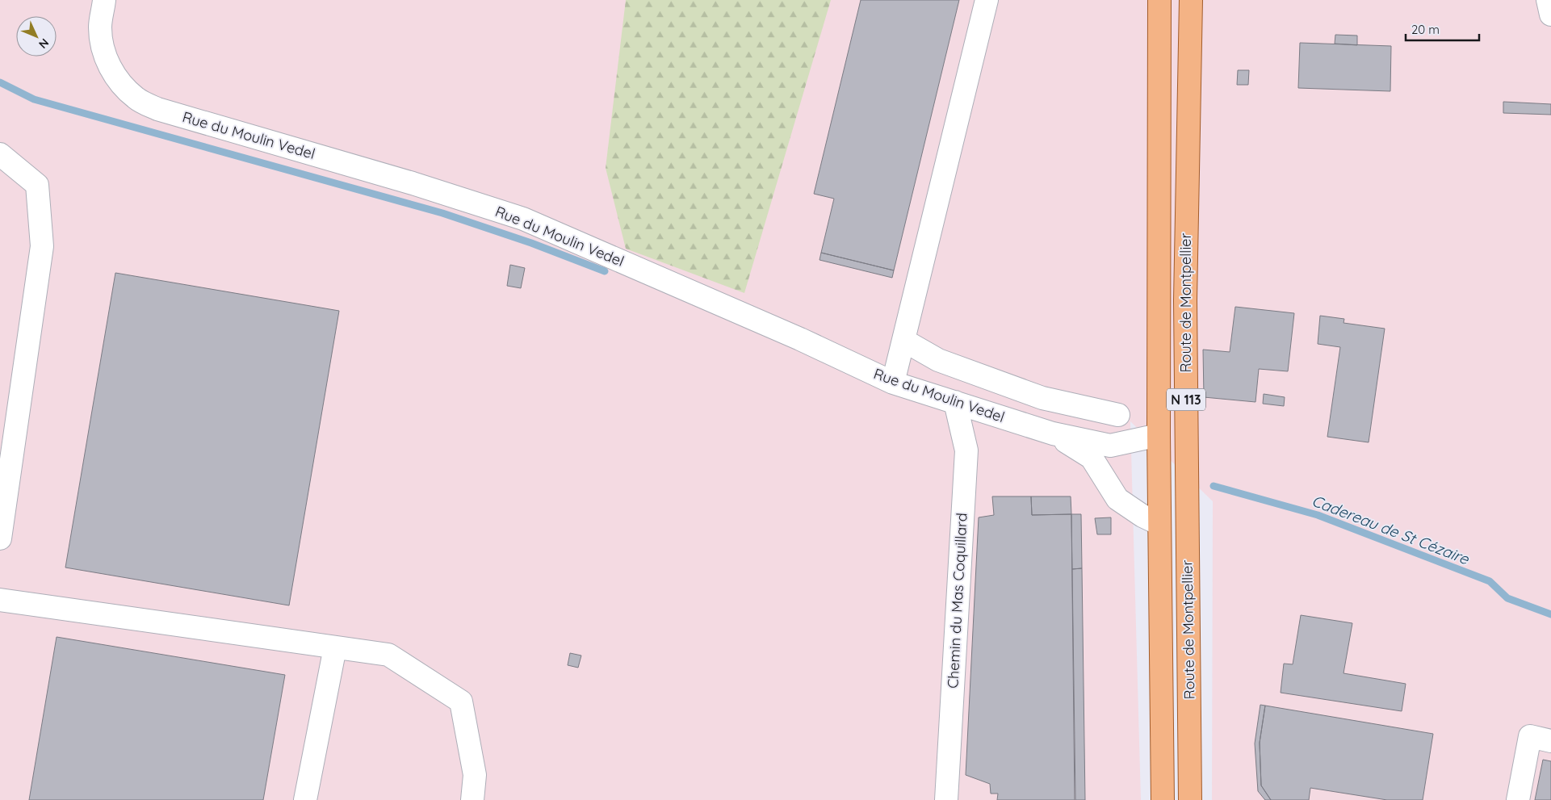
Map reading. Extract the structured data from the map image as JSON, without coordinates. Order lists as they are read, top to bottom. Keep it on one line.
{"streets":{"main road":["Route de Montpellier","N 113"],"street":["Rue du Moulin Vedel","Chemin du Mas Coquillard"]},"crossings":[["Rue du Moulin Vedel","Route de Montpellier"],["Rue du Moulin Vedel","Chemin du Mas Coquillard"]],"water":["Cadereau de St Cézaire"],"scale_bar":"20 m","north":"bottom right"}
